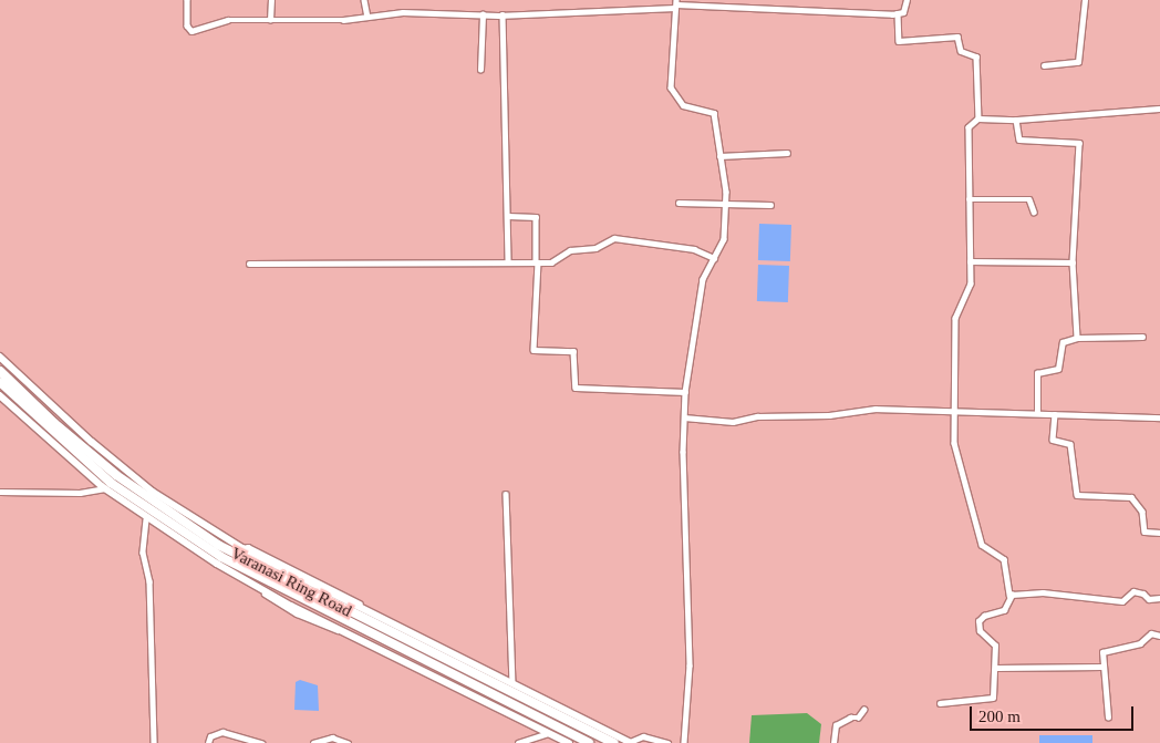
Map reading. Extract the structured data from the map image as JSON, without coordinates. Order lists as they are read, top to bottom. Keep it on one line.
{"streets":{"highway":["Varanasi Ring Road"]},"scale_bar":"200 m"}
